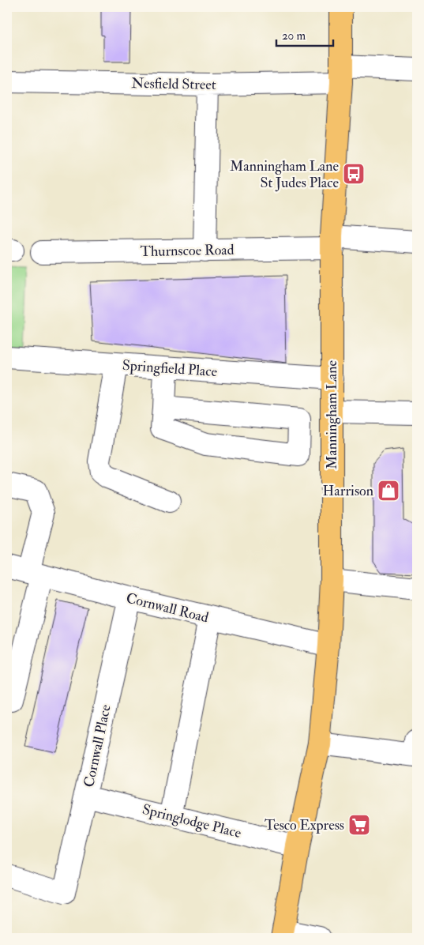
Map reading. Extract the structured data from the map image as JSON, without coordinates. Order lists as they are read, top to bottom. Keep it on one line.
{"streets":{"main road":["Manningham Lane"],"street":["Nesfield Street","Thurnscoe Road","Springfield Place","Cornwall Road","Cornwall Place","Springlodge Place"]},"crossings":[["Nesfield Street","Manningham Lane"],["Thurnscoe Road","Manningham Lane"],["Springfield Place","Manningham Lane"],["Manningham Lane","Cornwall Road"],["Manningham Lane","Springlodge Place"],["Cornwall Road","Cornwall Place"],["Cornwall Place","Springlodge Place"]],"places":{"bus stop":["Manningham Lane St Judes Place"],"shop":["Harrison"],"supermarket":["Tesco Express"]},"scale_bar":"20 m"}
